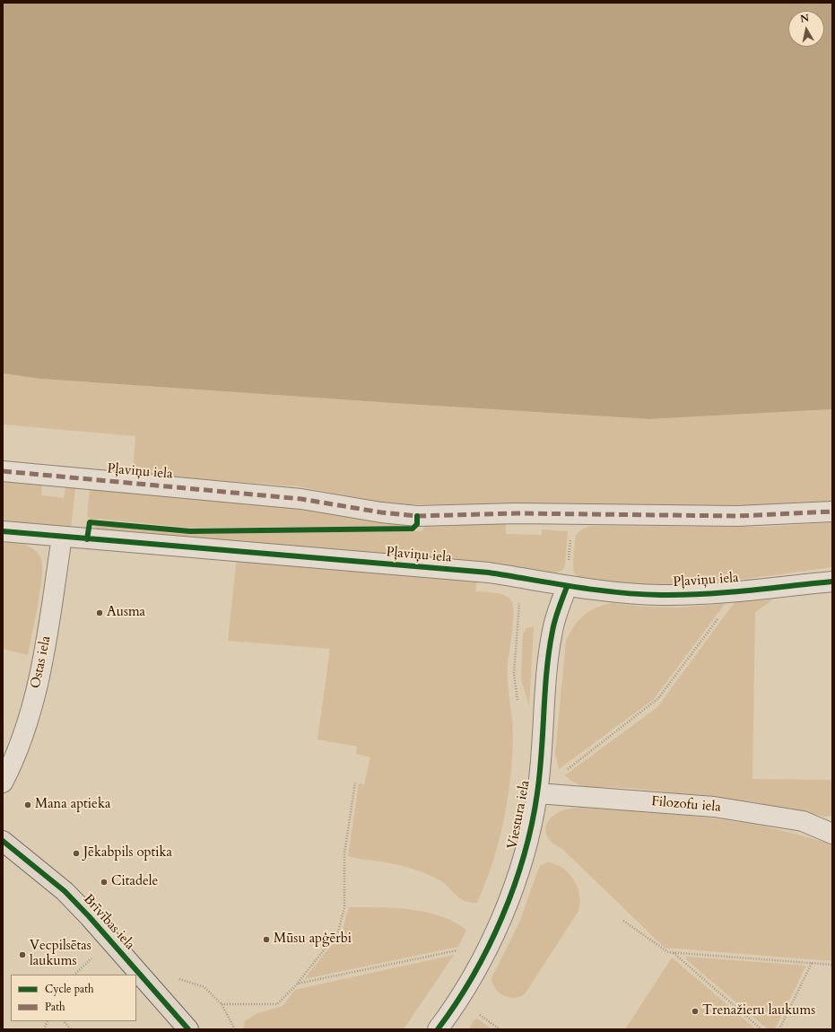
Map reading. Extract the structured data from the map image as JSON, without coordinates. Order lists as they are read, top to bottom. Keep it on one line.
{"streets":{"main road":["Brīvības iela"],"street":["Pļaviņu iela","Ostas iela","Filozofu iela","Viestura iela"]},"crossings":[["Pļaviņu iela","Ostas iela"],["Pļaviņu iela","Viestura iela"],["Filozofu iela","Viestura iela"]],"places":["Ausma","Mana aptieka","Jēkabpils optika","Citadele","Mūsu apģērbi","Vecpilsētas laukums","Trenažieru laukums"],"legend":["Cycle path","Path"],"north":"top"}
